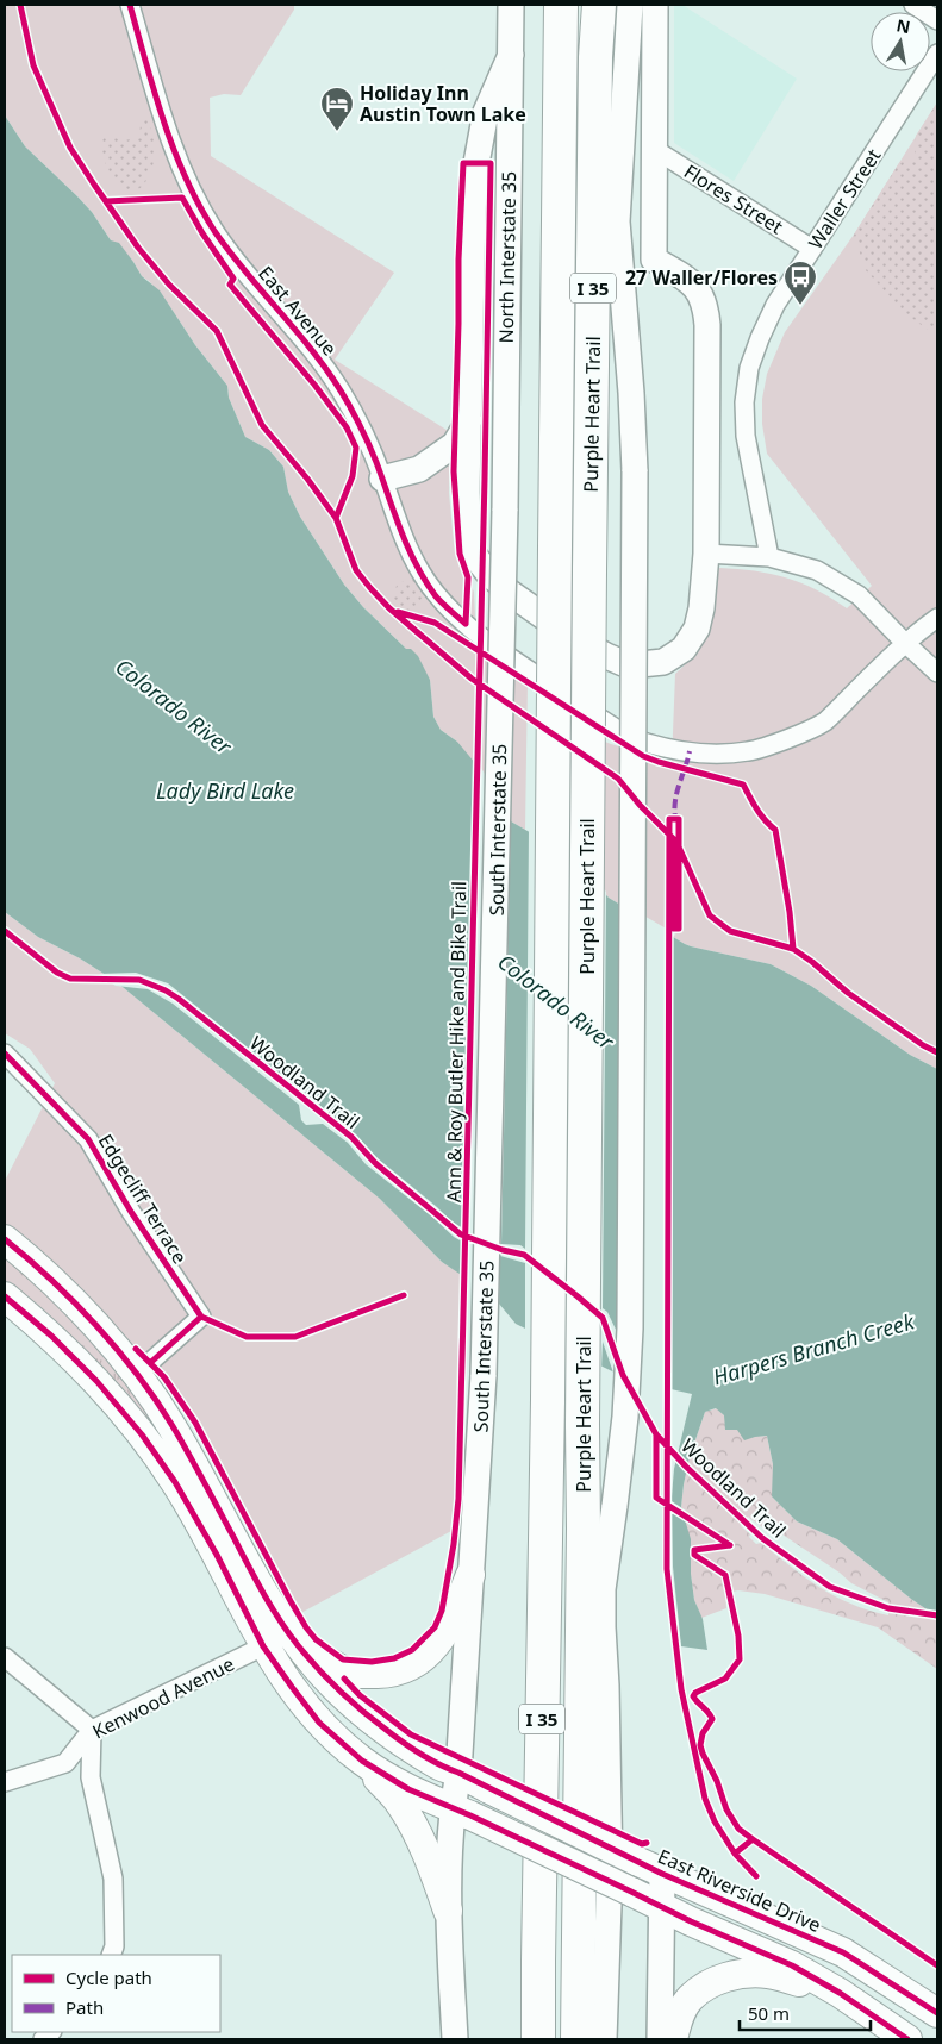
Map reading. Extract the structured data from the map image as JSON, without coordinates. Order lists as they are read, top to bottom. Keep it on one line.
{"streets":{"highway":["I 35","Purple Heart Trail"],"main road":["North Interstate 35","South Interstate 35","East Riverside Drive"],"street":["Flores Street","Waller Street","East Avenue","Edgecliff Terrace","Kenwood Avenue"],"cycle path":["Ann & Roy Butler Hike and Bike Trail","Woodland Trail"]},"crossings":[["Flores Street","Waller Street"],["North Interstate 35","South Interstate 35"],["South Interstate 35","East Riverside Drive"],["Edgecliff Terrace","East Riverside Drive"]],"water":["Colorado River","Lady Bird Lake","Harpers Branch Creek"],"places":{"hotel":["Holiday Inn Austin Town Lake"],"bus stop":["27 Waller/Flores"]},"legend":["Cycle path","Path"],"scale_bar":"50 m","north":"top"}
